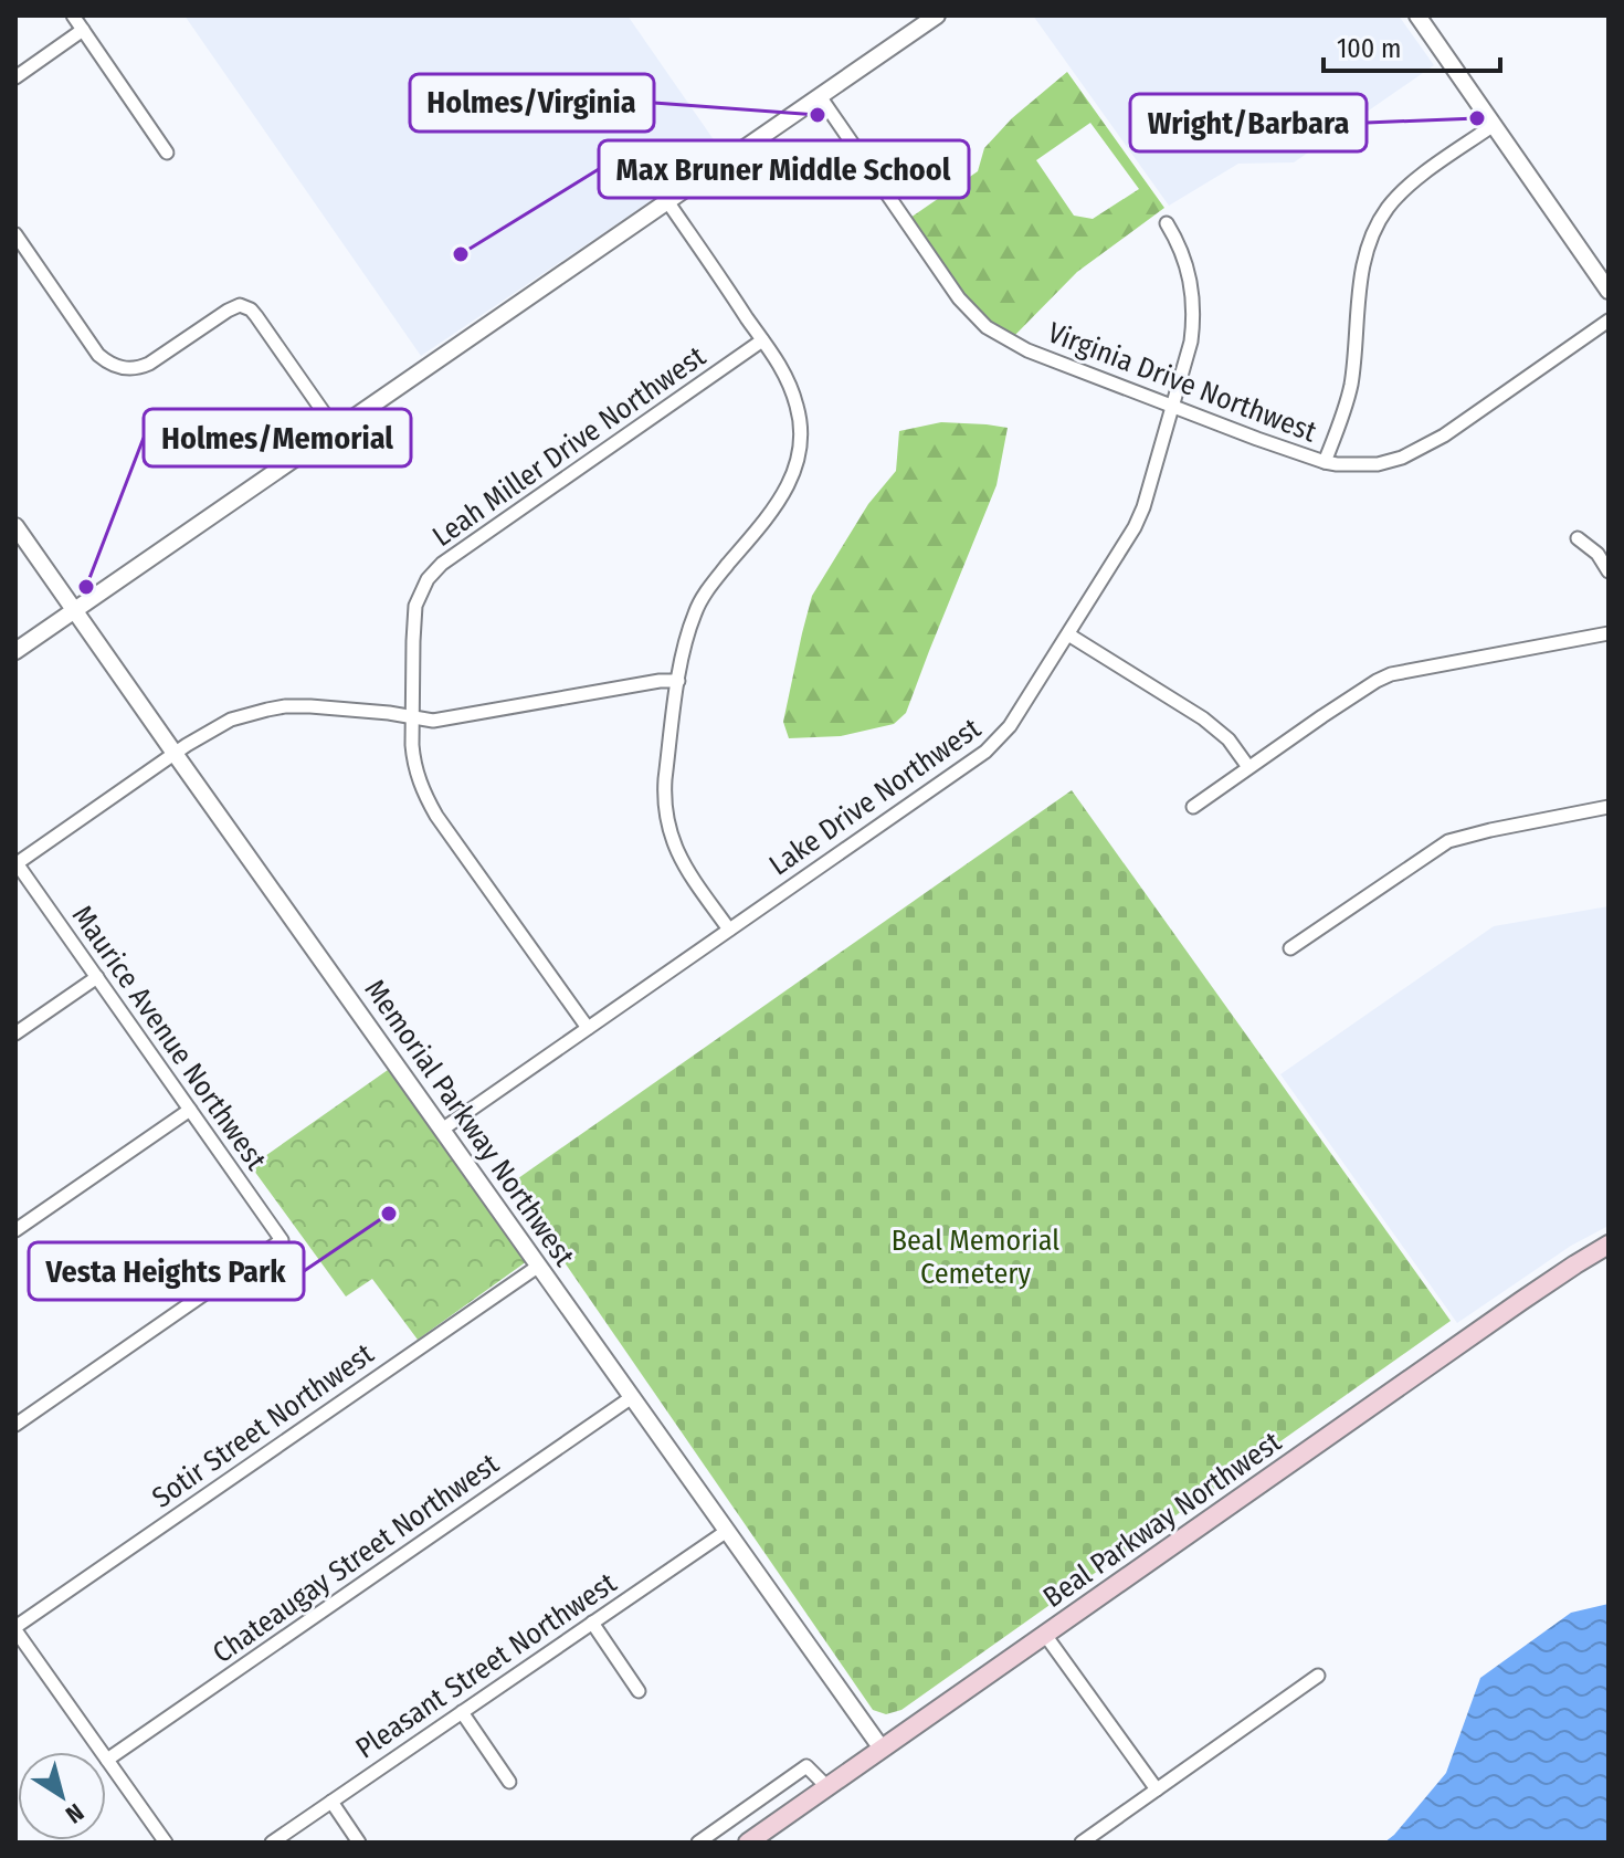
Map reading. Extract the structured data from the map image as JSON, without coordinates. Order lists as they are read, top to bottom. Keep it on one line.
{"streets":{"main road":["Beal Parkway Northwest"],"street":["Virginia Drive Northwest","Leah Miller Drive Northwest","Lake Drive Northwest","Maurice Avenue Northwest","Memorial Parkway Northwest","Sotir Street Northwest","Chateaugay Street Northwest","Pleasant Street Northwest"]},"crossings":[["Virginia Drive Northwest","Lake Drive Northwest"],["Leah Miller Drive Northwest","Lake Drive Northwest"],["Lake Drive Northwest","Memorial Parkway Northwest"],["Memorial Parkway Northwest","Sotir Street Northwest"],["Memorial Parkway Northwest","Beal Parkway Northwest"],["Memorial Parkway Northwest","Chateaugay Street Northwest"],["Memorial Parkway Northwest","Pleasant Street Northwest"]],"parks":["Beal Memorial Cemetery"],"places":["Holmes/Virginia","Wright/Barbara","Max Bruner Middle School","Holmes/Memorial","Vesta Heights Park"],"scale_bar":"100 m","north":"bottom right"}
